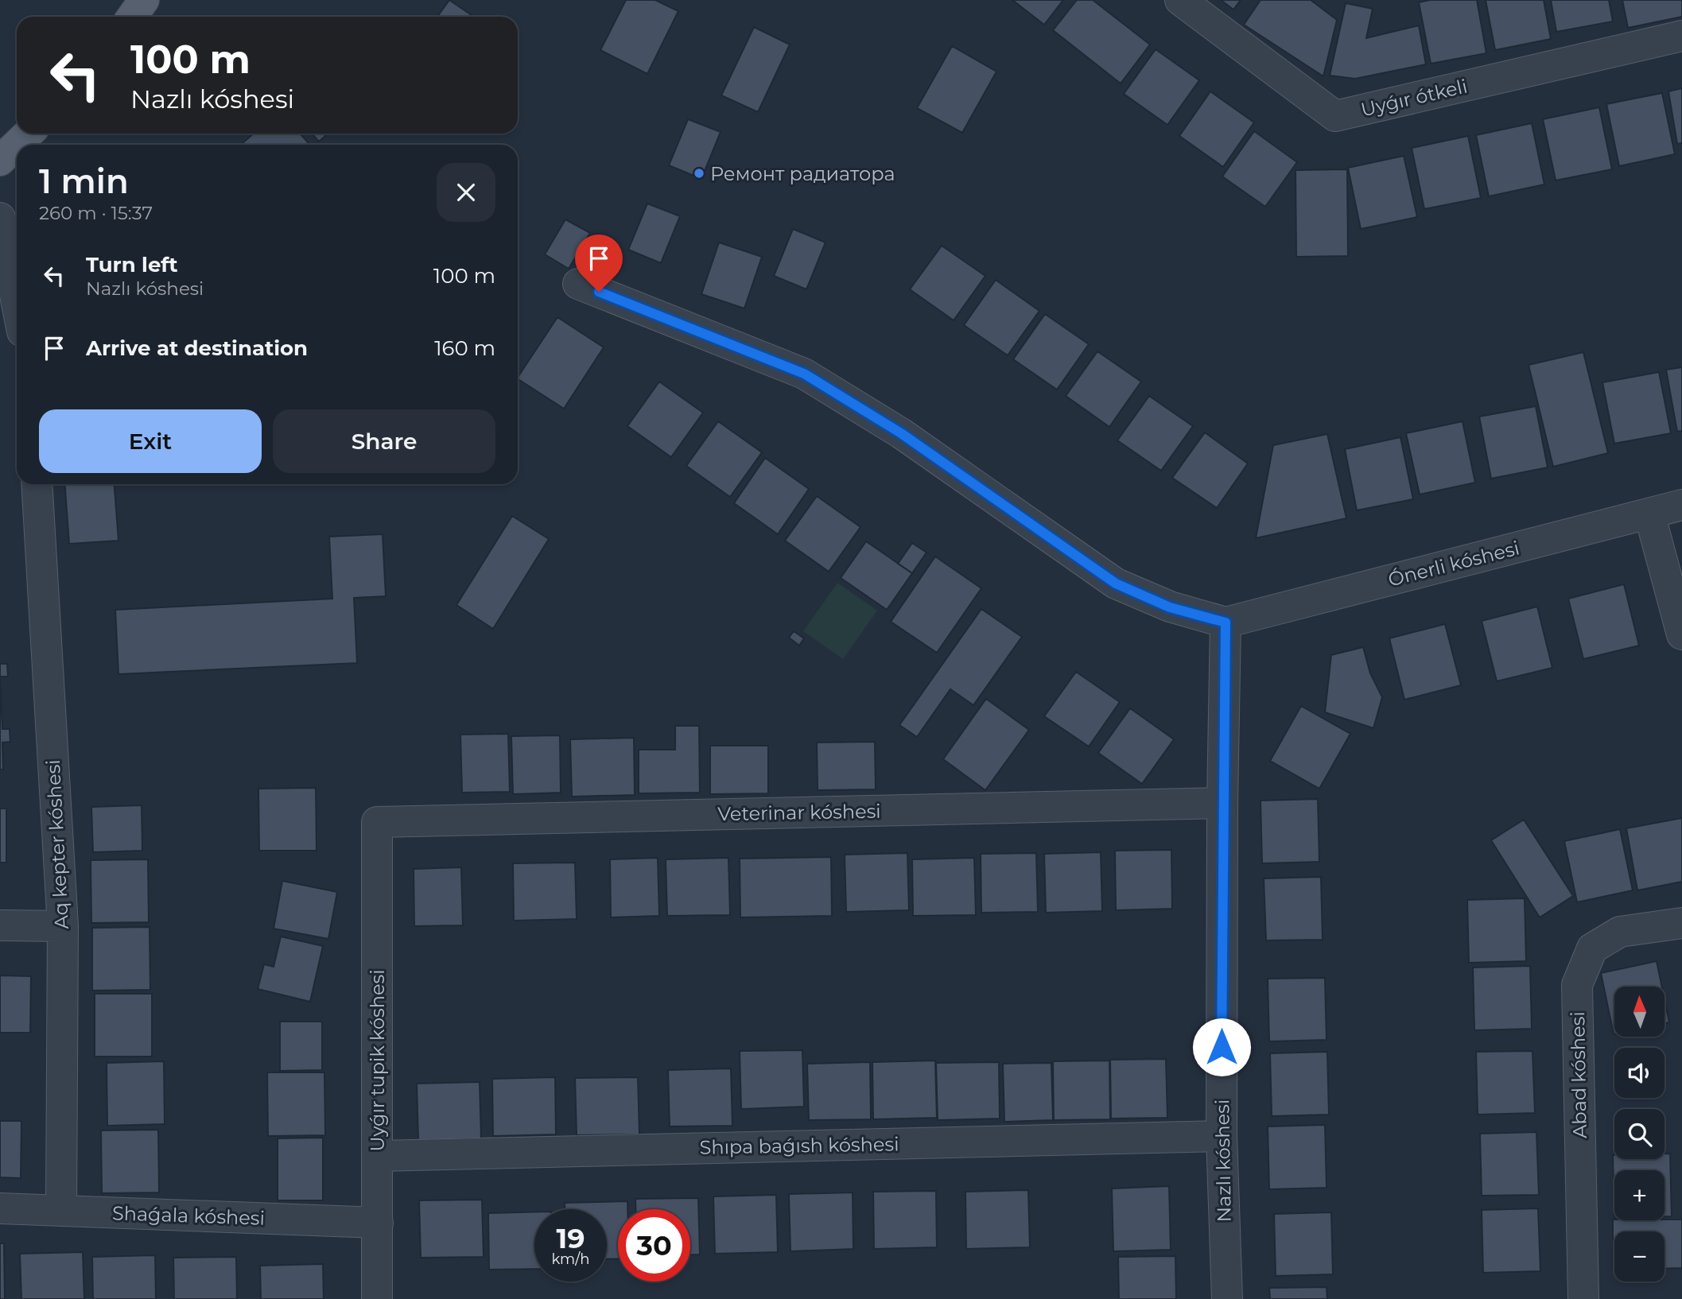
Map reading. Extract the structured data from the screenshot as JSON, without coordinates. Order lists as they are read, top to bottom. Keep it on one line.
{"streets":{"street":["Uyǵır ótkeli","Ónerli kóshesi","Veterinar kóshesi","Aq kepter kóshesi","Uyǵır tupik kóshesi","Abad kóshesi","Shıpa baǵısh kóshesi","Nazlı kóshesi","Shaǵala kóshesi"]},"crossings":[["Ónerli kóshesi","Nazlı kóshesi"],["Veterinar kóshesi","Uyǵır tupik kóshesi"],["Veterinar kóshesi","Nazlı kóshesi"],["Aq kepter kóshesi","Shaǵala kóshesi"],["Uyǵır tupik kóshesi","Shıpa baǵısh kóshesi"],["Uyǵır tupik kóshesi","Shaǵala kóshesi"],["Shıpa baǵısh kóshesi","Nazlı kóshesi"]],"places":["Ремонт радиатора"],"north":"top","page":{"turn":["100 m","Nazlı kóshesi"],"heading":["1 min","260 m · 15:37"],"list":[{"name":"Turn left","note":"Nazlı kóshesi","value":"100 m"},{"name":"Arrive at destination","value":"160 m"}],"buttons":["Exit","Share"],"map_buttons":["+","−"],"speed":"19 km/h","limit":"30"}}
